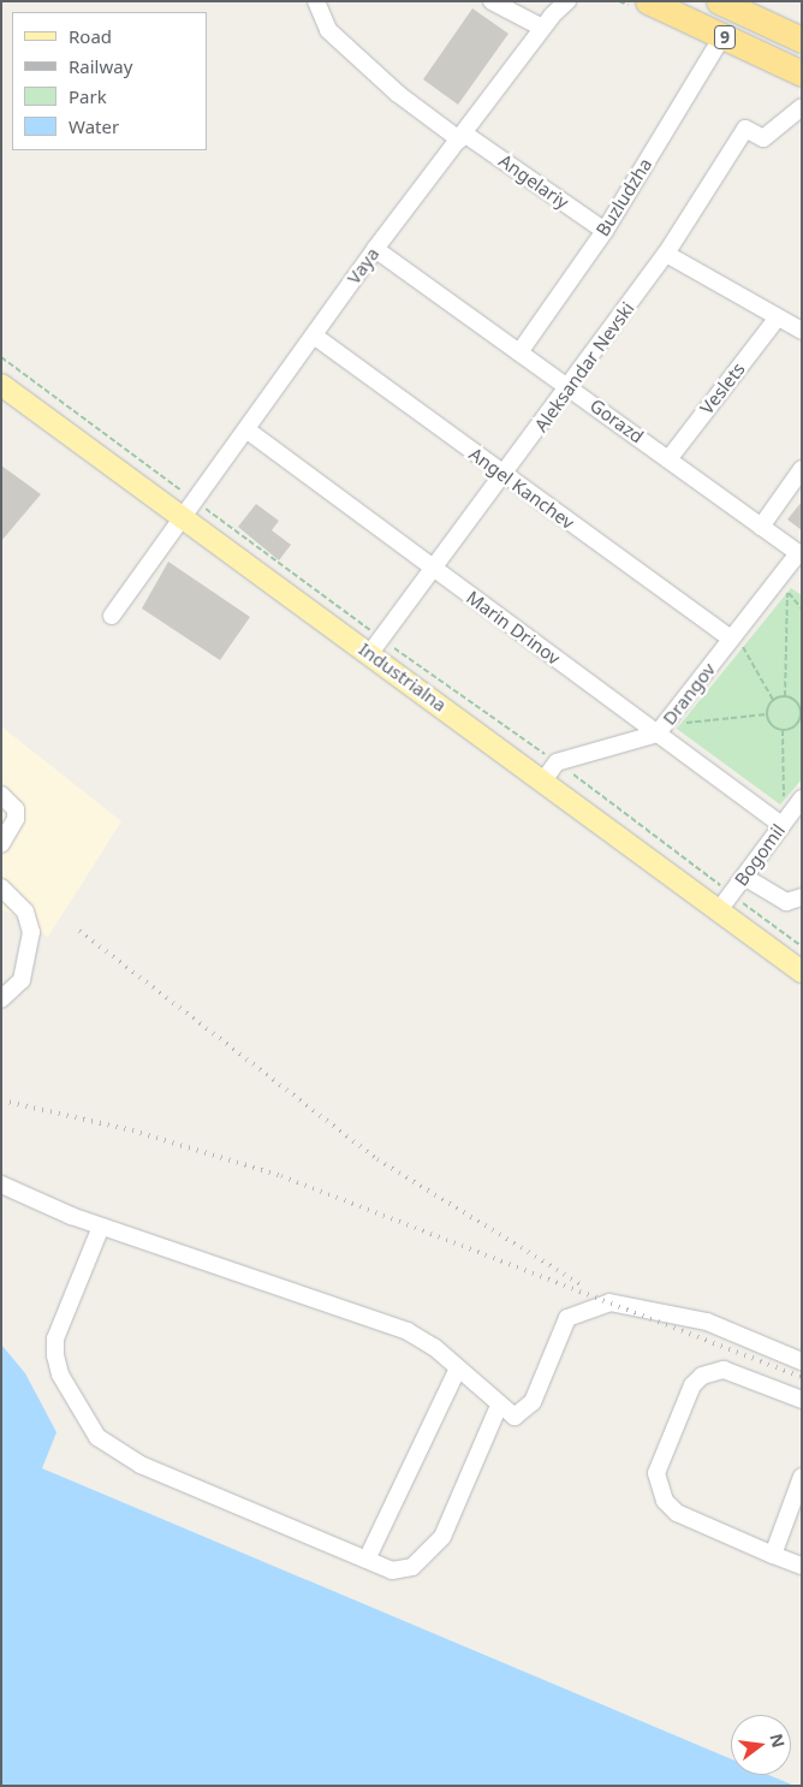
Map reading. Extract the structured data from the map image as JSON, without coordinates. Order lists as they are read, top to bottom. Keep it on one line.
{"streets":{"highway":["9"],"main road":["Industrialna"],"street":["Angelariy","Buzludzha","Vaya","Aleksandar Nevski","Veslets","Gorazd","Angel Kanchev","Marin Drinov","Drangov","Bogomil"]},"crossings":[["9","Buzludzha"],["Angelariy","Buzludzha"],["Angelariy","Vaya"],["Buzludzha","Gorazd"],["Vaya","Gorazd"],["Vaya","Angel Kanchev"],["Vaya","Marin Drinov"],["Vaya","Industrialna"],["Aleksandar Nevski","Gorazd"],["Aleksandar Nevski","Angel Kanchev"],["Aleksandar Nevski","Marin Drinov"],["Aleksandar Nevski","Industrialna"],["Veslets","Gorazd"],["Gorazd","Drangov"],["Angel Kanchev","Drangov"],["Marin Drinov","Drangov"],["Marin Drinov","Bogomil"],["Industrialna","Bogomil"]],"legend":["Road","Railway","Park","Water"],"north":"right"}
